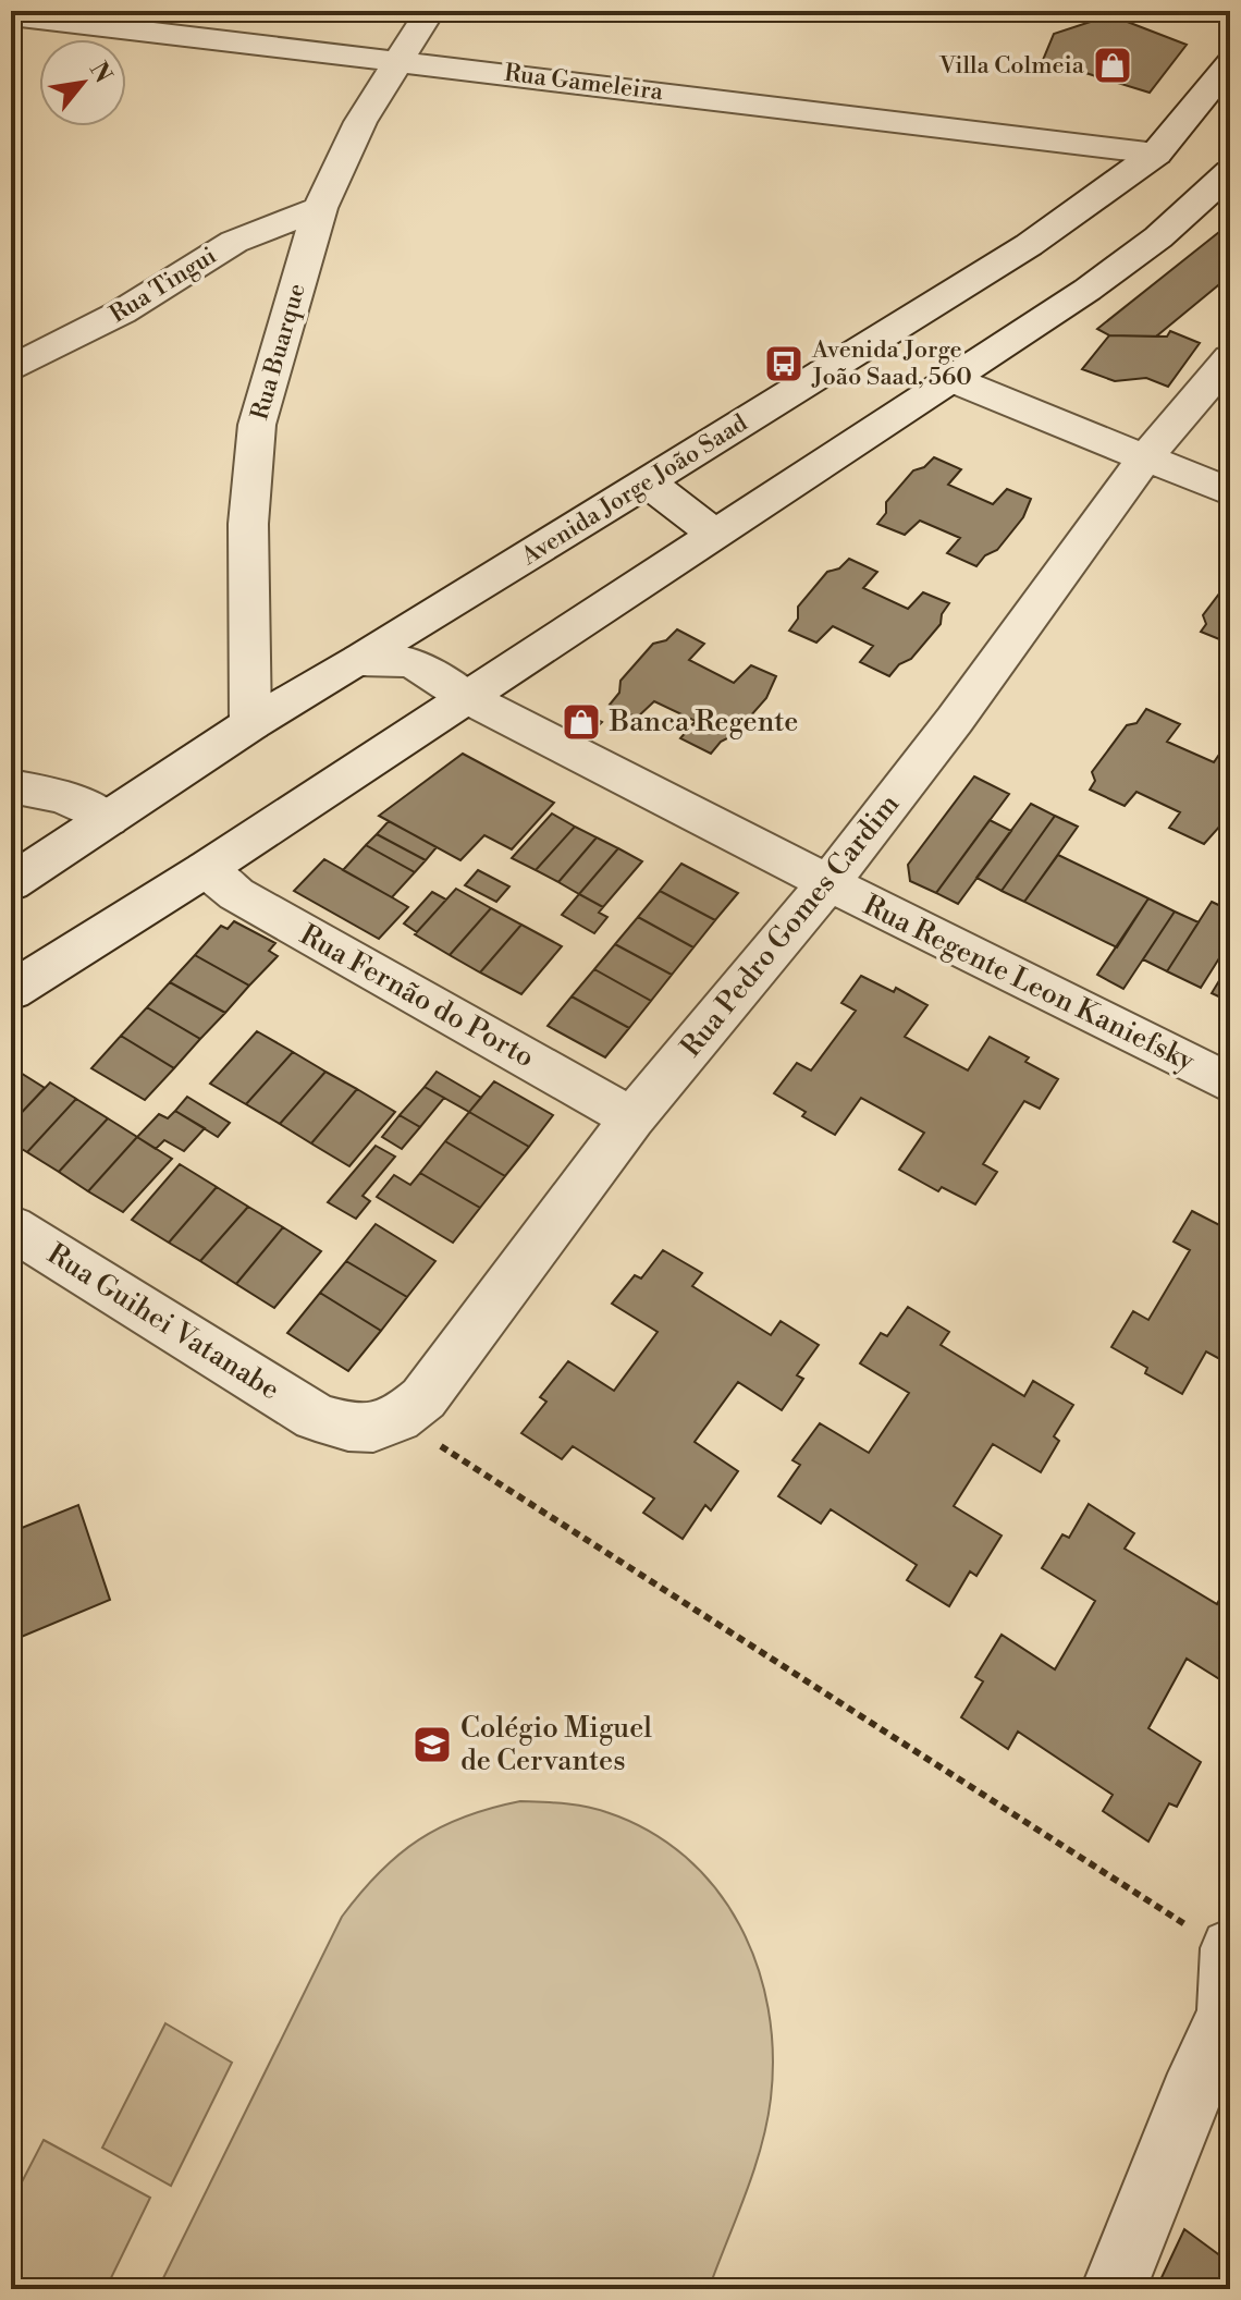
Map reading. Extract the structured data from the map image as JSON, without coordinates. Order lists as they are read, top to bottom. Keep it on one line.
{"streets":{"street":["Rua Gameleira","Rua Tingui","Rua Buarque","Avenida Jorge João Saad","Rua Pedro Gomes Cardim","Rua Regente Leon Kaniefsky","Rua Fernão do Porto","Rua Guihei Vatanabe"]},"crossings":[["Rua Gameleira","Rua Buarque"],["Rua Gameleira","Avenida Jorge João Saad"],["Rua Tingui","Rua Buarque"],["Rua Buarque","Avenida Jorge João Saad"],["Avenida Jorge João Saad","Rua Regente Leon Kaniefsky"],["Rua Pedro Gomes Cardim","Rua Regente Leon Kaniefsky"],["Rua Pedro Gomes Cardim","Rua Fernão do Porto"],["Rua Pedro Gomes Cardim","Rua Guihei Vatanabe"]],"places":{"shop":["Villa Colmeia","Banca Regente"],"bus stop":["Avenida Jorge João Saad, 560"],"school or university":["Colégio Miguel de Cervantes"]},"north":"top right"}
